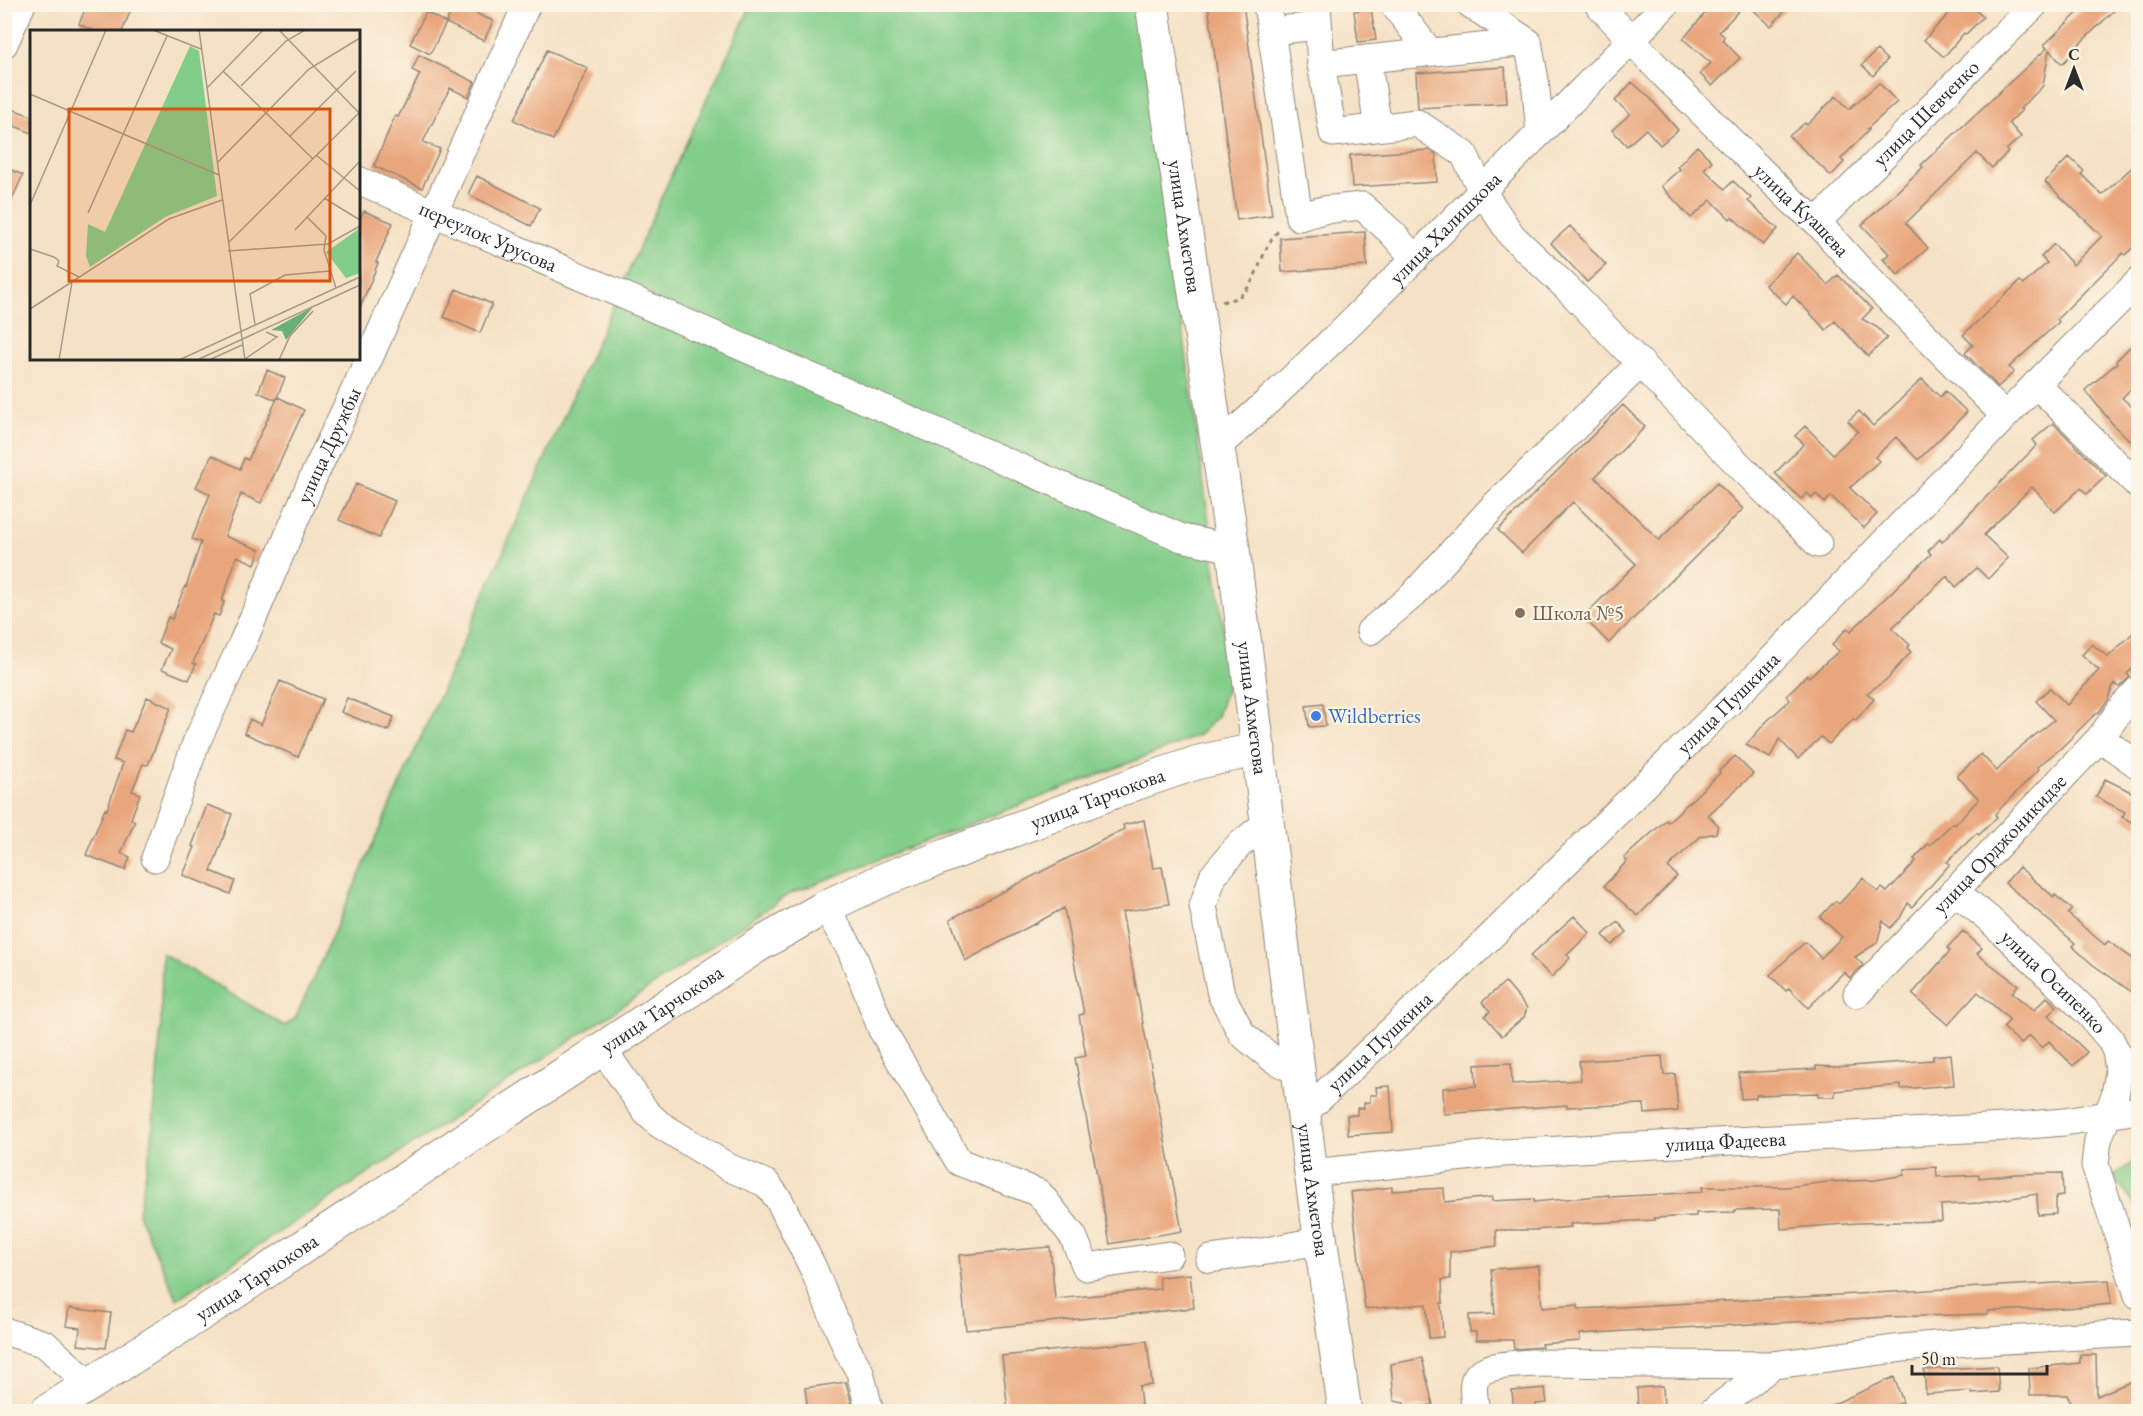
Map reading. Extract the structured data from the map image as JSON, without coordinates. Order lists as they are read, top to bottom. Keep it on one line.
{"streets":{"main road":["улица Ахметова","улица Тарчокова"],"street":["улица Шевченко","улица Куашева","улица Халишхова","переулок Урусова","улица Дружбы","улица Пушкина","улица Орджоникидзе","улица Осипенко","улица Фадеева"]},"crossings":[["улица Шевченко","улица Куашева"],["улица Куашева","улица Халишхова"],["улица Куашева","улица Пушкина"],["улица Ахметова","улица Халишхова"],["улица Ахметова","переулок Урусова"],["улица Ахметова","улица Пушкина"],["улица Ахметова","улица Тарчокова"],["улица Ахметова","улица Фадеева"],["переулок Урусова","улица Дружбы"],["улица Орджоникидзе","улица Осипенко"],["улица Осипенко","улица Фадеева"]],"places":["Школа №5","Wildberries"],"scale_bar":"50 m","north":"top"}
